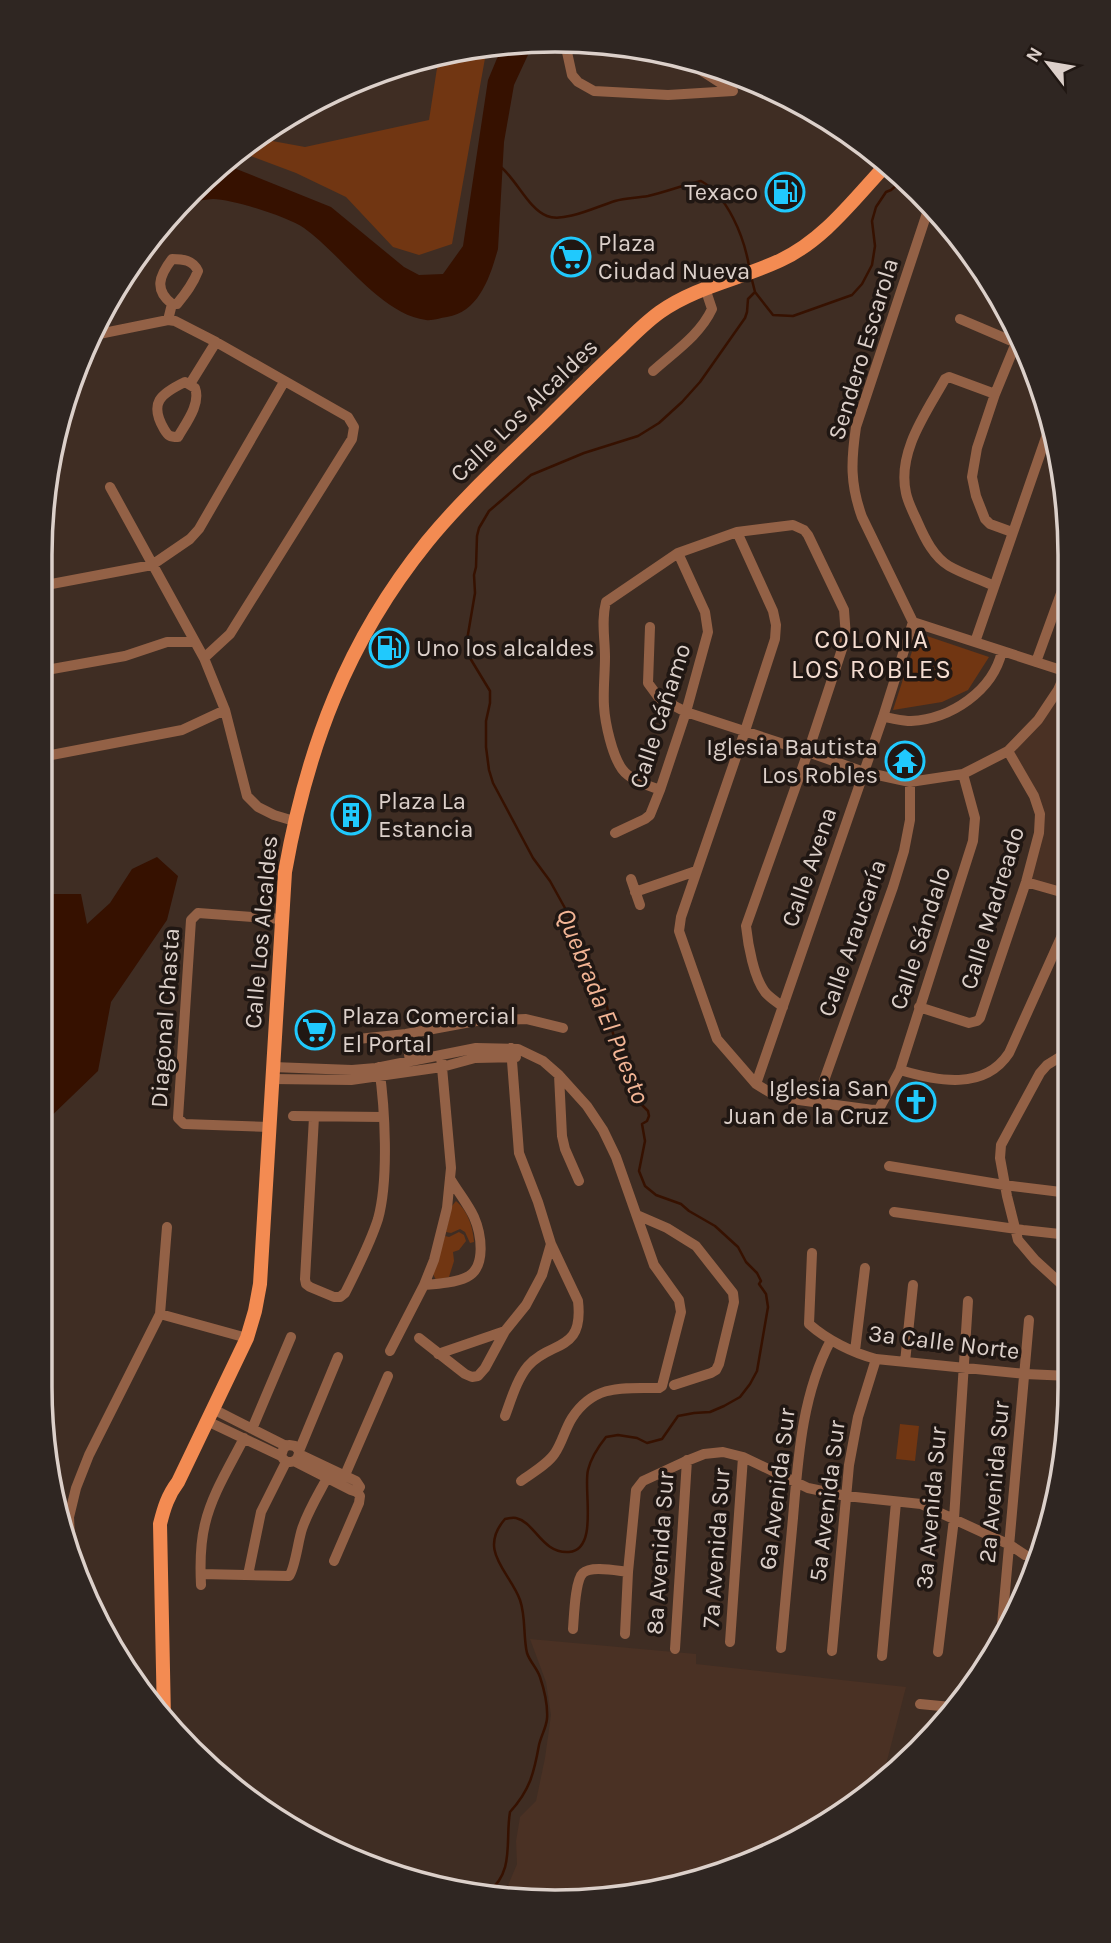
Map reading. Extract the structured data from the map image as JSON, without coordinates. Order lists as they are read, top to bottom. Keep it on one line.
{"streets":{"main road":["Calle Los Alcaldes"],"street":["Sendero Escarola","Calle Cáñamo","Calle Avena","Calle Madreado","Calle Araucaría","Calle Sándalo","Diagonal Chasta","3a Calle Norte","2a Avenida Sur","6a Avenida Sur","5a Avenida Sur","3a Avenida Sur","7a Avenida Sur","8a Avenida Sur"]},"crossings":[["Sendero Escarola","Calle Avena"],["Calle Los Alcaldes","Diagonal Chasta"],["Calle Madreado","Calle Sándalo"],["Calle Araucaría","Calle Sándalo"],["3a Calle Norte","2a Avenida Sur"],["3a Calle Norte","6a Avenida Sur"],["3a Calle Norte","5a Avenida Sur"],["3a Calle Norte","3a Avenida Sur"]],"districts":["COLONIA LOS ROBLES"],"water":["Quebrada El Puesto"],"places":{"fuel station":["Texaco","Uno los alcaldes"],"supermarket":["Plaza Ciudad Nueva","Plaza Comercial El Portal"],"temple":["Iglesia Bautista Los Robles"],"building":["Plaza La Estancia"],"church":["Iglesia San Juan de la Cruz"]},"north":"top left"}
